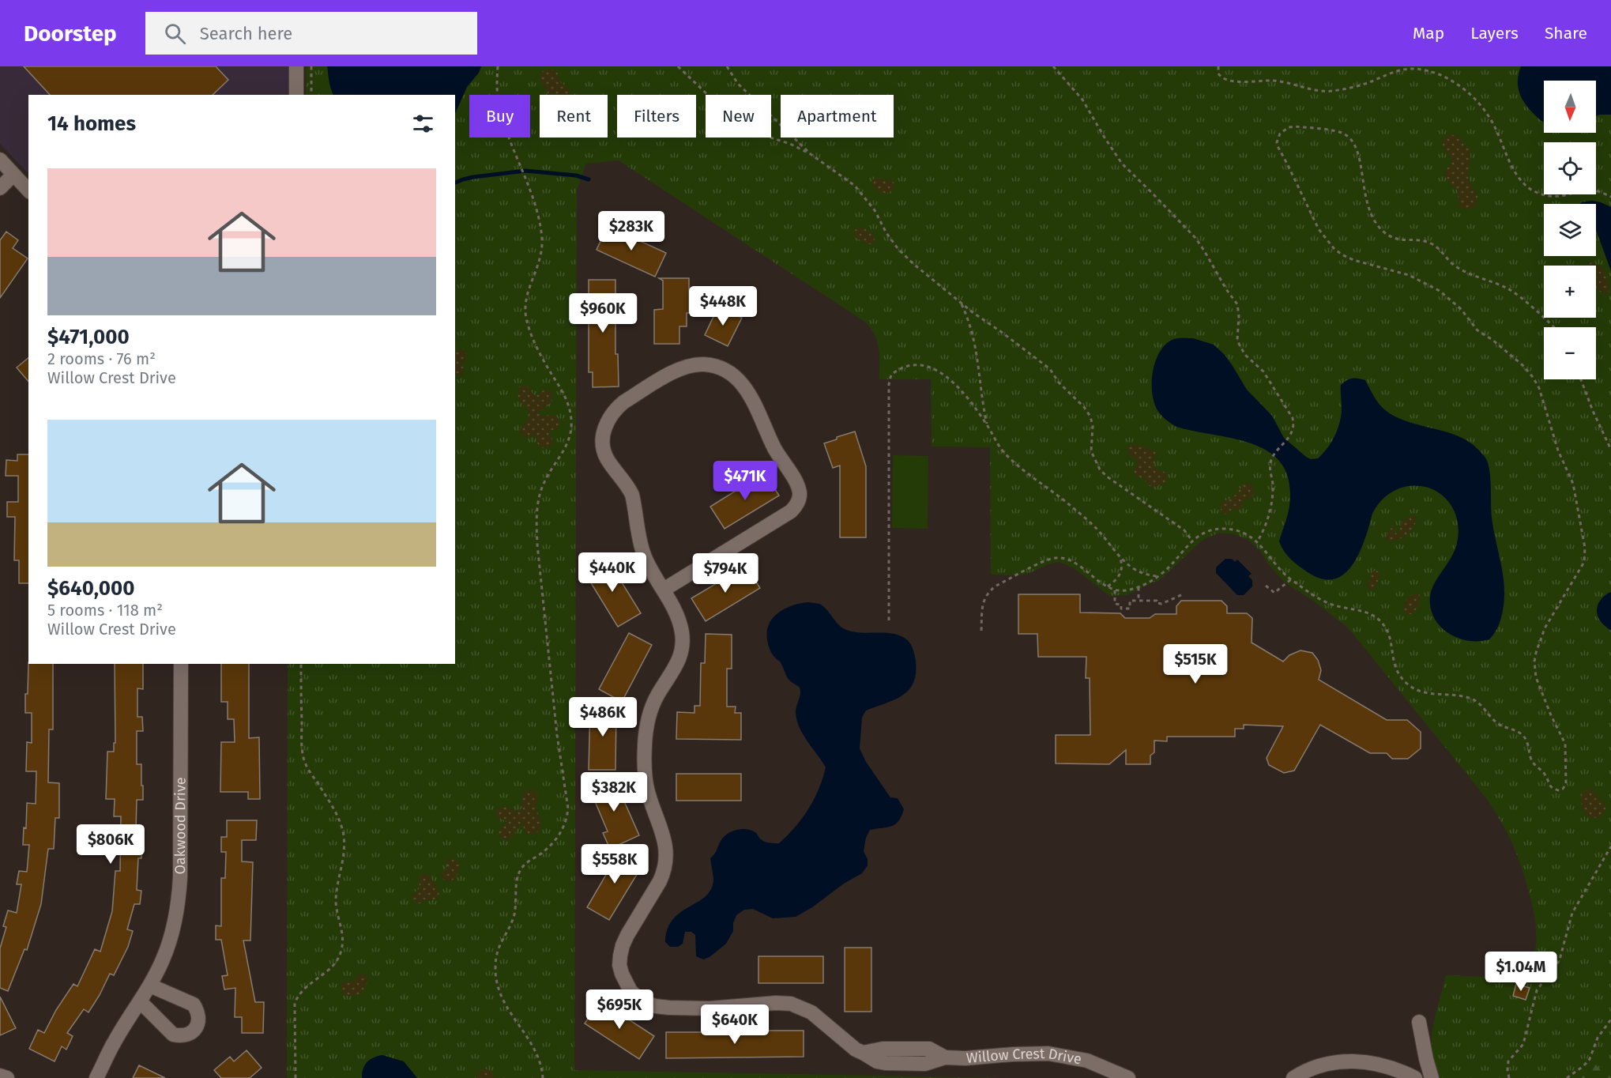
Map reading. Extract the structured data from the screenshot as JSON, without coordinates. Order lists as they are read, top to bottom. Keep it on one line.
{"streets":{"street":["Oakwood Drive","Willow Crest Drive"]},"north":"bottom","page":{"header":"Doorstep","search":"Search here","nav":["Map","Layers","Share"],"map_buttons":["+","−"],"chip":["Buy","Rent","Filters","New","Apartment"],"heading":"14 homes","list":[{"name":"$471,000","note":"2 rooms · 76 m² · Willow Crest Drive"},{"name":"$640,000","note":"5 rooms · 118 m² · Willow Crest Drive"}],"price":["$283K","$448K","$960K","$471K","$440K","$794K","$515K","$486K","$382K","$806K","$558K","$1.04M","$695K","$640K"]}}
